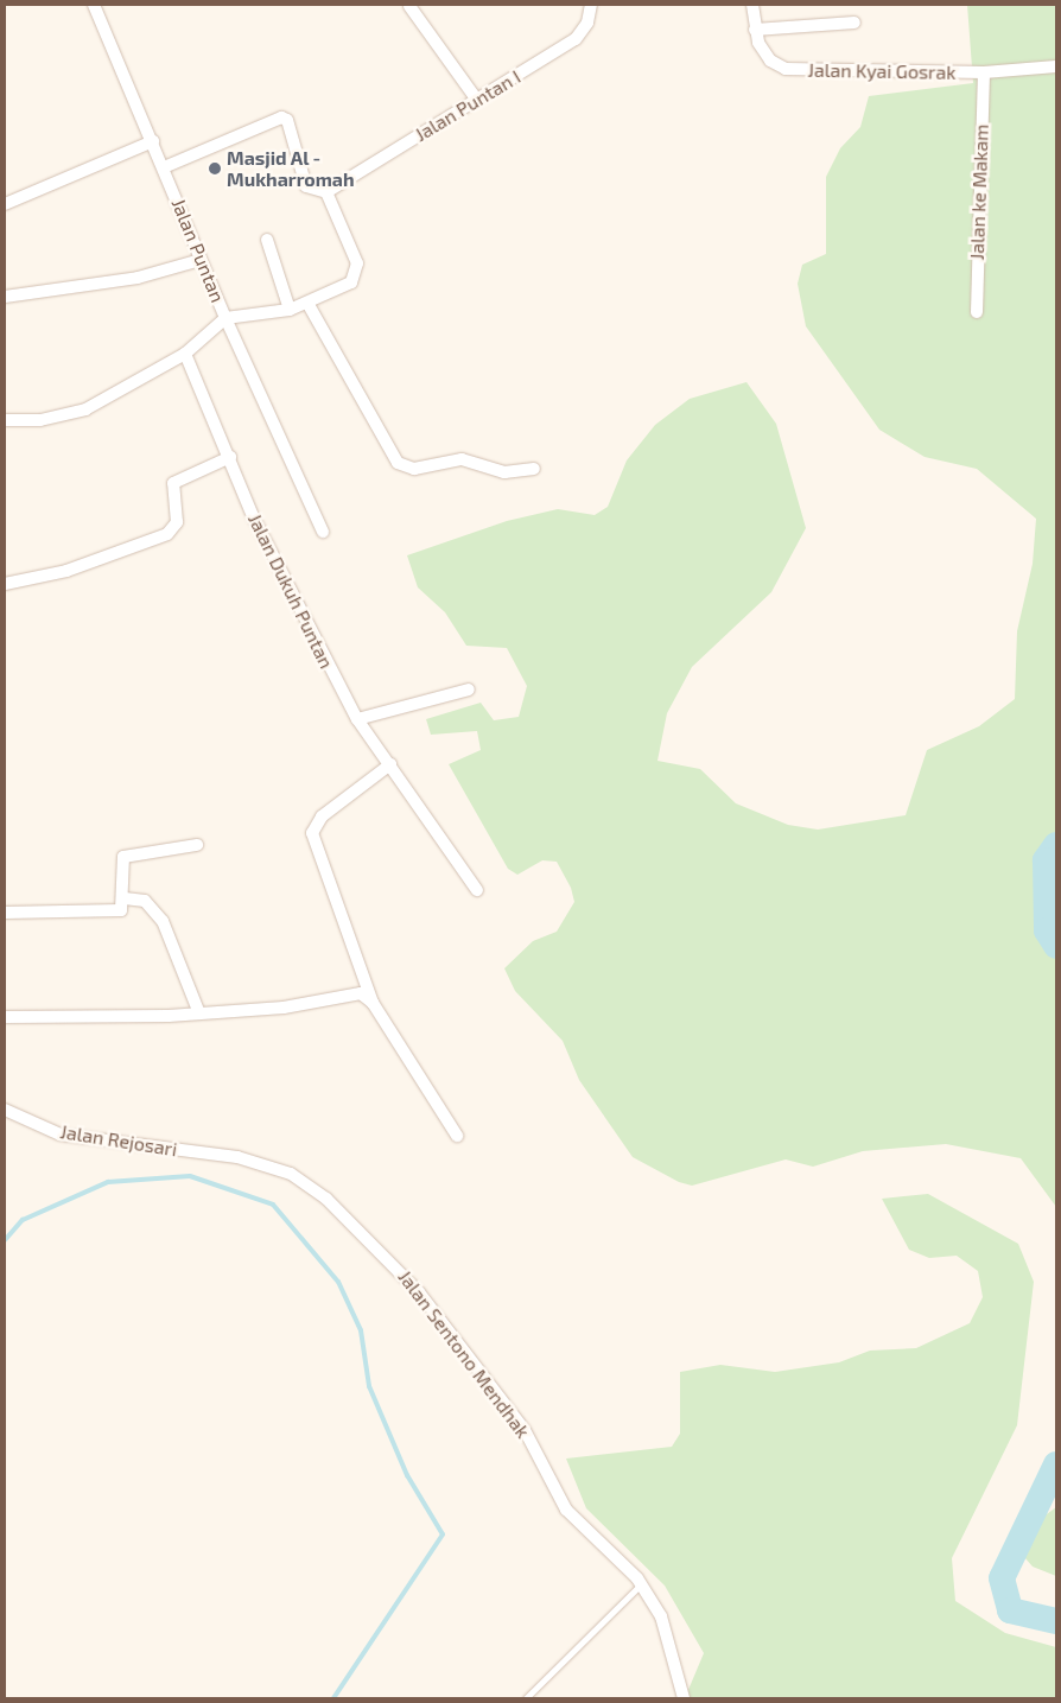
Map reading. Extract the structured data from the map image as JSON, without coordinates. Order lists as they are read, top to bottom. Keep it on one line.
{"streets":{"street":["Jalan Kyai Gosrak","Jalan Puntan I","Jalan ke Makam","Jalan Puntan","Jalan Dukuh Puntan","Jalan Rejosari","Jalan Sentono Mendhak"]},"crossings":[["Jalan Kyai Gosrak","Jalan ke Makam"],["Jalan Puntan I","Jalan Puntan"],["Jalan Rejosari","Jalan Sentono Mendhak"]],"places":["Masjid Al - Mukharromah"]}
